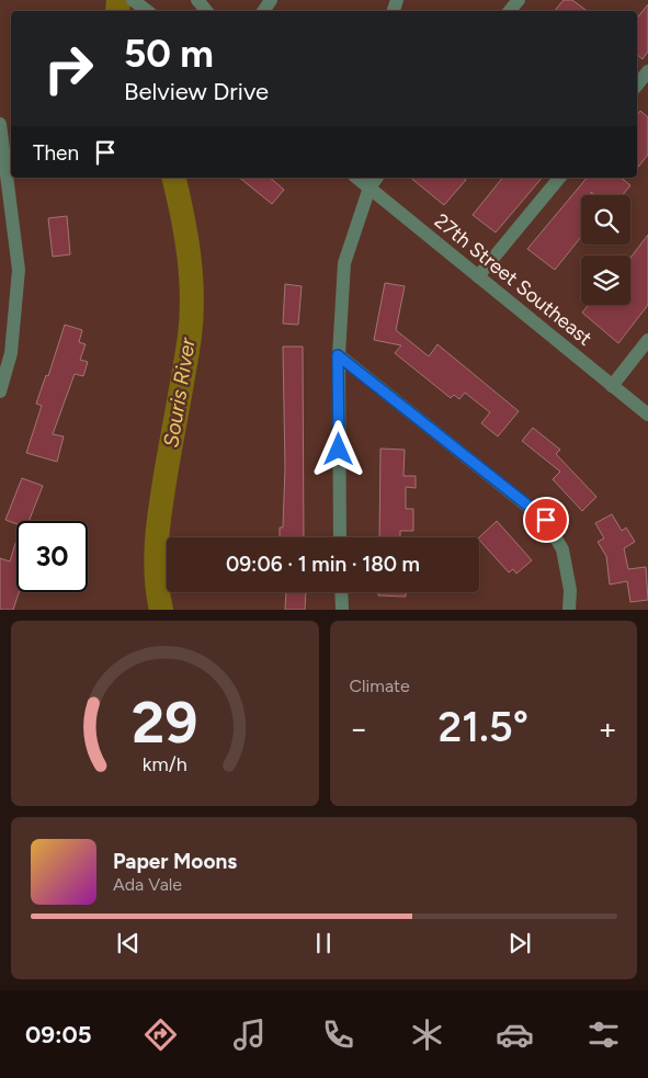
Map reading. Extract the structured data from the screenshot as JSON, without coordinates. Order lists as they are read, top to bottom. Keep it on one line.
{"streets":{"street":["27th Street Southeast"]},"water":["Souris River"],"page":{"turn":["50 m","Belview Drive"],"then":"Then","limit":"30","trip":"09:06 · 1 min · 180 m","tile":"Climate","heat":["−","21.5°","+"],"song":["Paper Moons","Ada Vale"],"tabs":"09:05","gauge":["29","km/h"]}}
